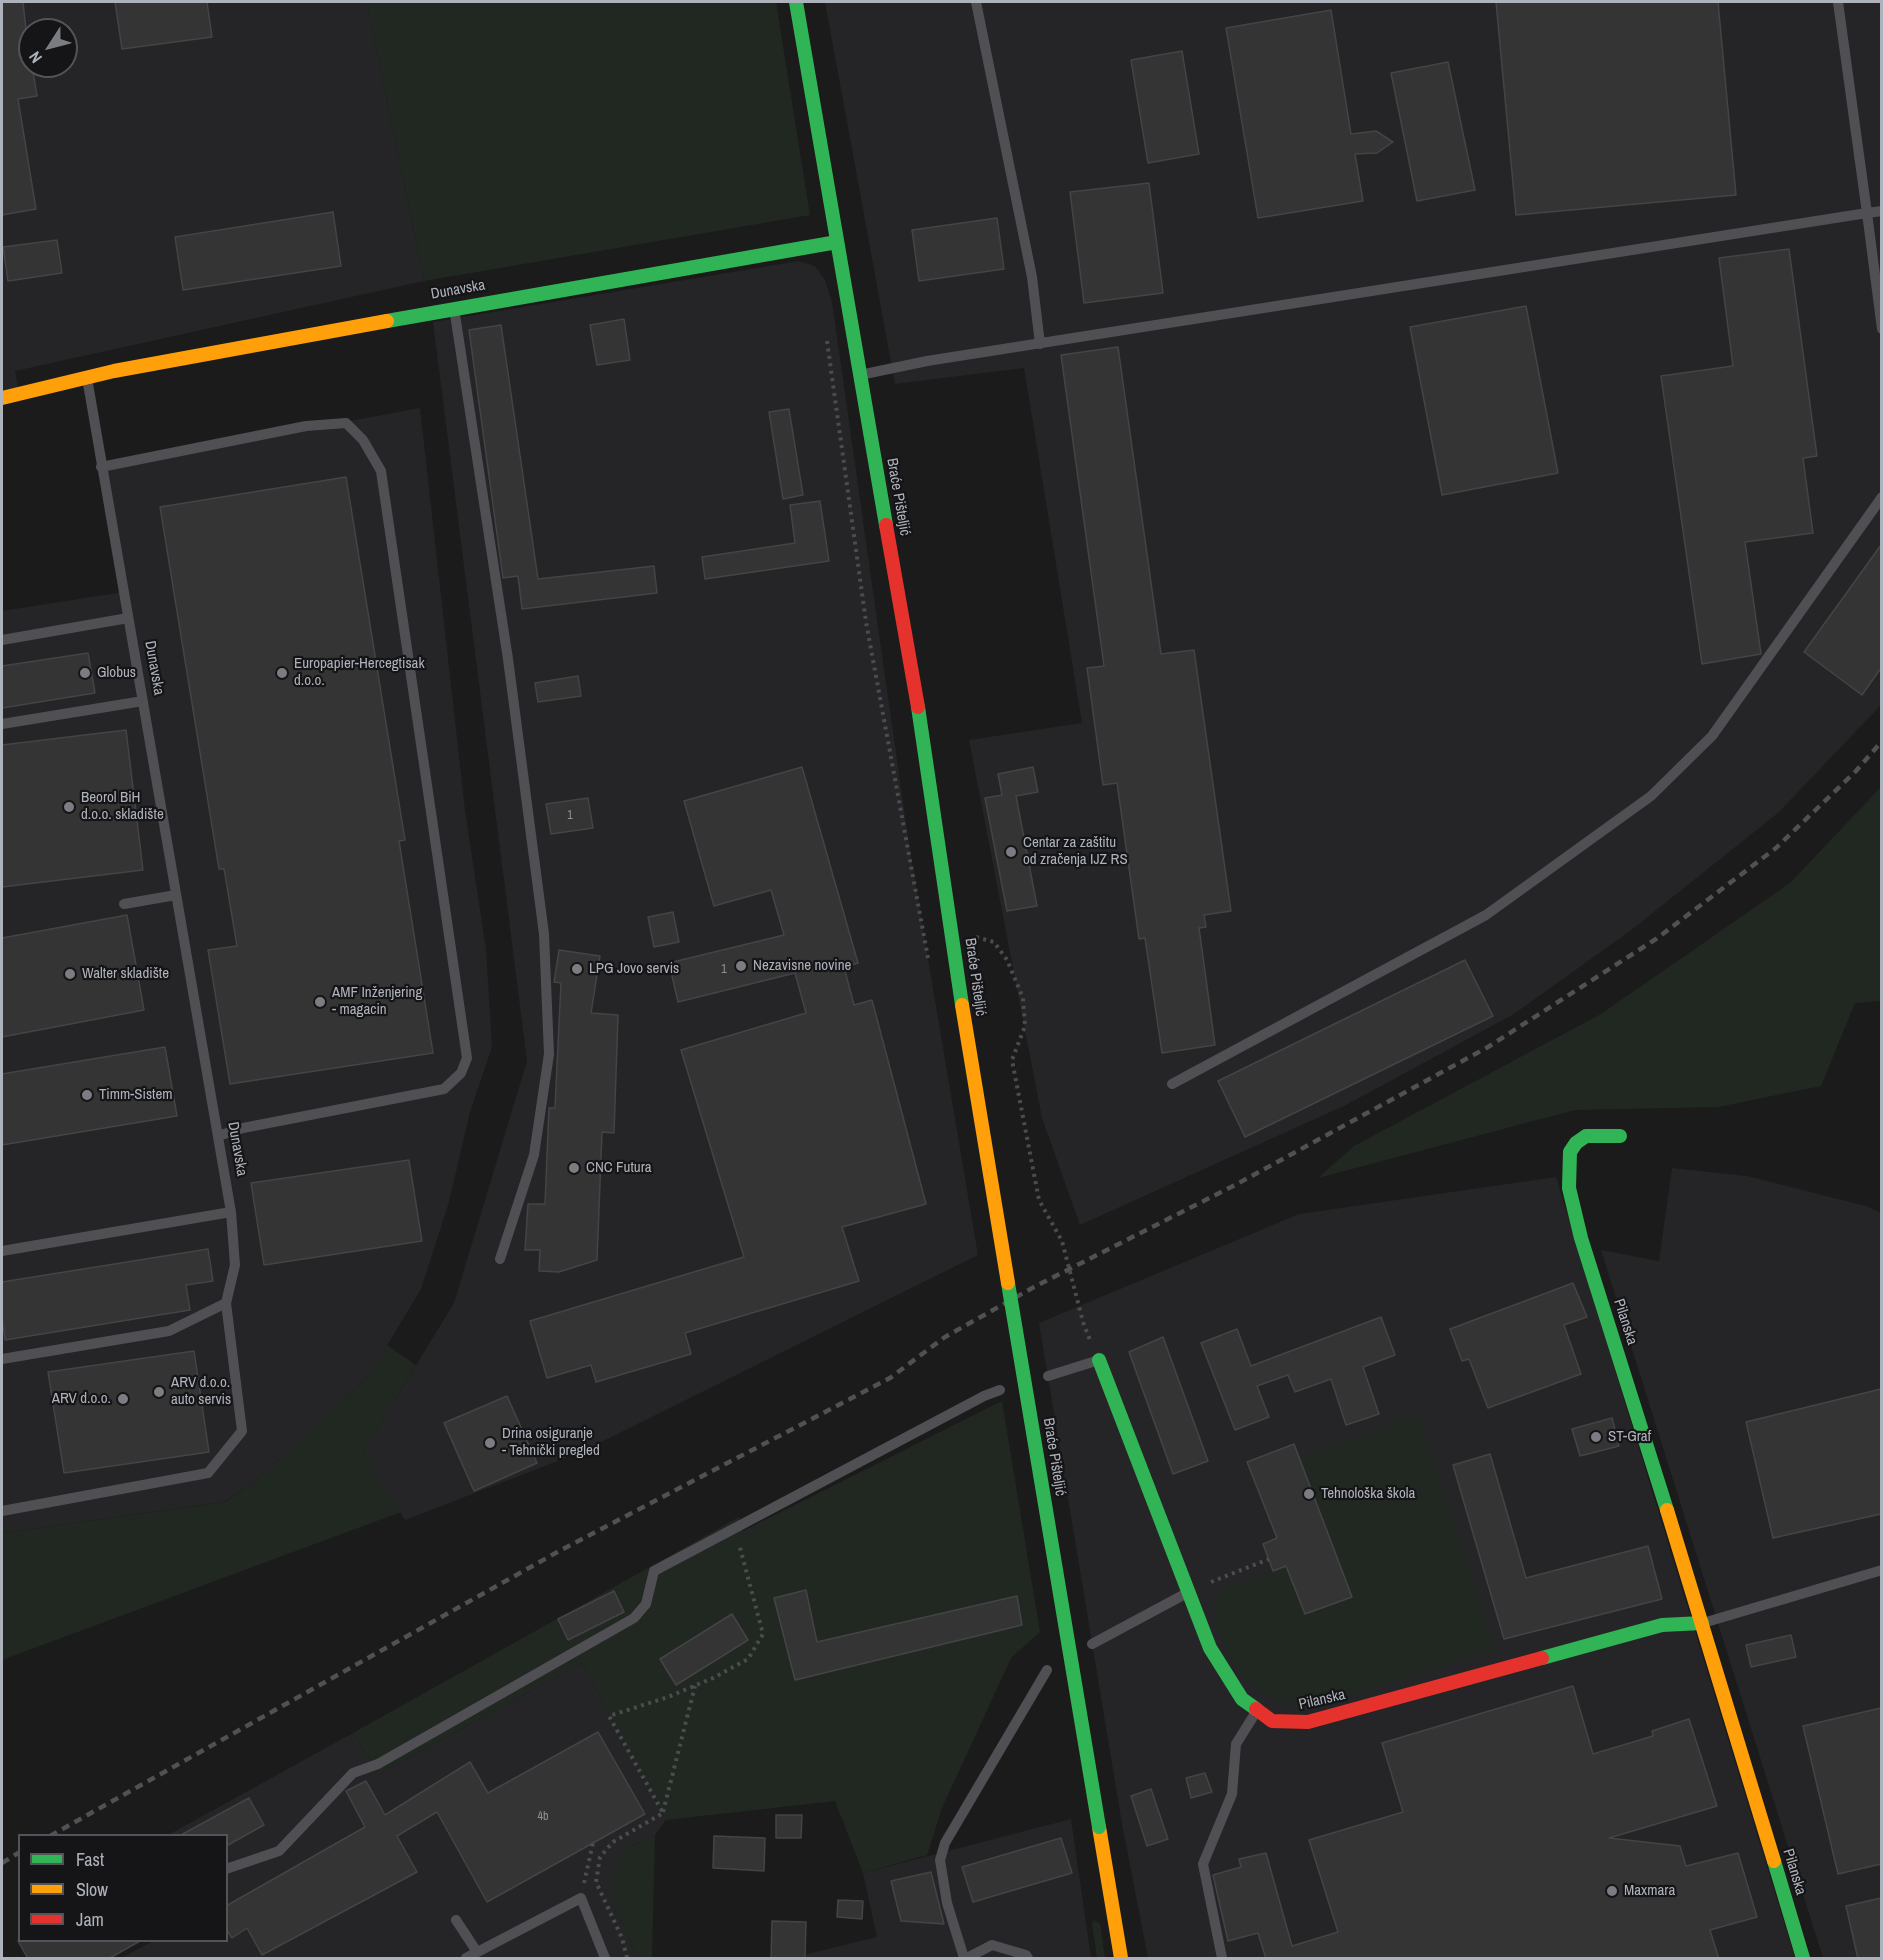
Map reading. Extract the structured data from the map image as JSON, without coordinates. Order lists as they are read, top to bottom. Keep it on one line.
{"streets":{"street":["Dunavska","Braće Pišteljić","Pilanska"]},"crossings":[["Dunavska","Braće Pišteljić"]],"places":["Globus","Europapier-Hercegtisak d.o.o.","Beorol BiH d.o.o. skladište","Centar za zaštitu od zračenja IJZ RS","Nezavisne novine","LPG Jovo servis","Walter skladište","AMF Inženjering - magacin","Timm-Sistem","CNC Futura","ARV d.o.o. auto servis","ARV d.o.o.","ST-Graf","Drina osiguranje - Tehnički pregled","Tehnološka škola","Maxmara"],"house_numbers":["1","1","4b"],"legend":["Fast","Slow","Jam"],"north":"bottom left"}
